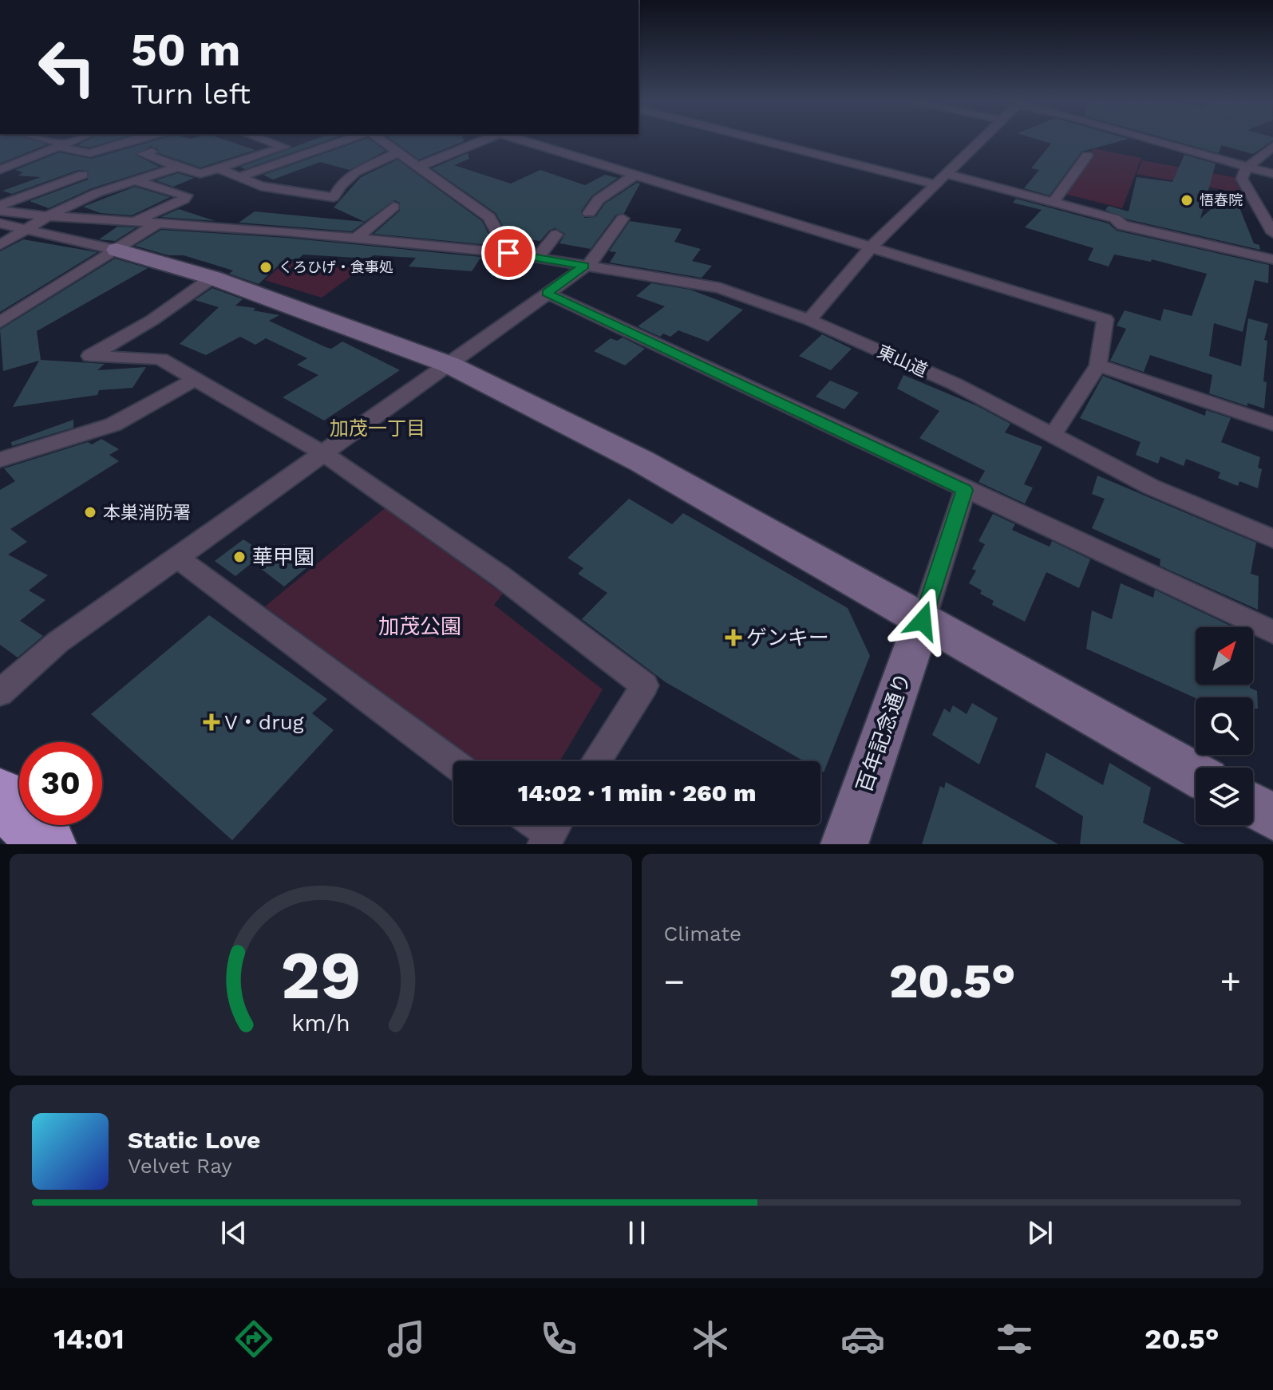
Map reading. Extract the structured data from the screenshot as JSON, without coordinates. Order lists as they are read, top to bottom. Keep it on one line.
{"streets":{"street":["東山道","百年記念通り"]},"districts":["加茂一丁目"],"parks":["加茂公園"],"places":{"other":["悟春院","くろひげ・食事処","本巣消防署","華甲園"],"health":["ゲンキー","V・drug"]},"north":"top right","page":{"turn":["50 m","Turn left"],"limit":"30","trip":"14:02 · 1 min · 260 m","tile":"Climate","heat":["−","20.5°","+"],"song":["Static Love","Velvet Ray"],"tabs":["14:01","20.5°"],"gauge":["29","km/h"]}}
